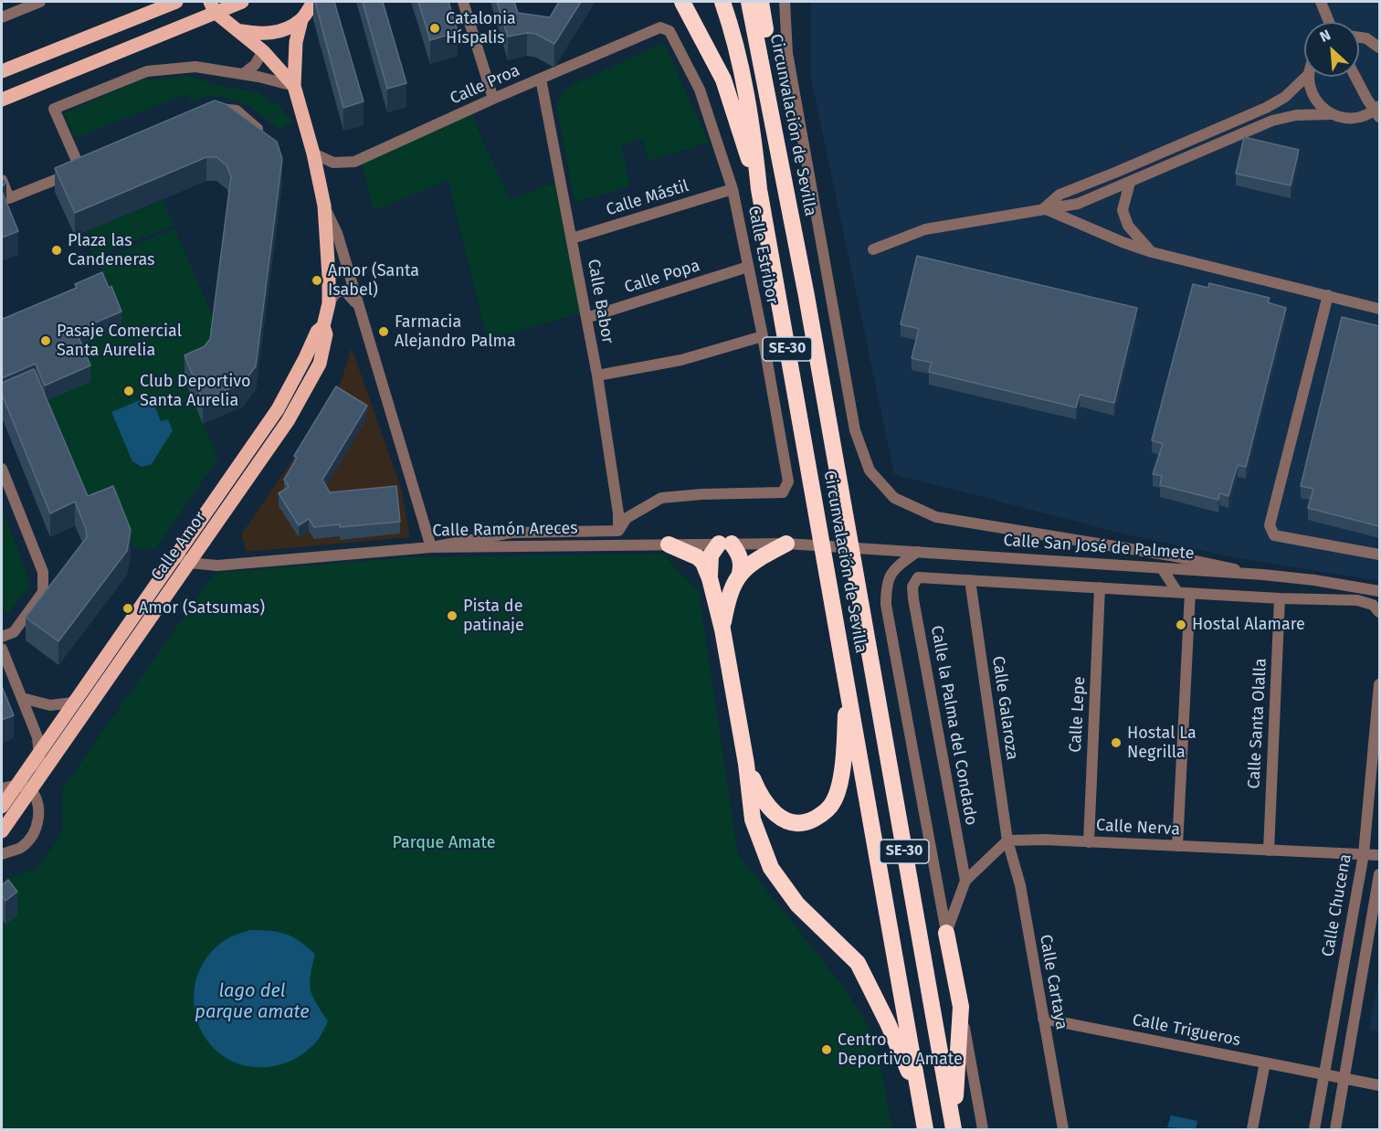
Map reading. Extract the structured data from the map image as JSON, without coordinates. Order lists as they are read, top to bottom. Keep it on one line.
{"streets":{"highway":["Circunvalación de Sevilla","SE-30"],"main road":["Calle Amor"],"street":["Calle Proa","Calle Mástil","Calle Estribor","Calle Popa","Calle Babor","Calle Ramón Areces","Calle San José de Palmete","Calle Galaroza","Calle Lepe","Calle Santa Olalla","Calle la Palma del Condado","Calle Nerva","Calle Chucena","Calle Cartaya","Calle Trigueros"]},"crossings":[["Calle Proa","Calle Estribor"],["Calle Proa","Calle Babor"],["Calle Proa","Calle Amor"],["Calle Mástil","Calle Estribor"],["Calle Mástil","Calle Babor"],["Calle Estribor","Calle Popa"],["Calle Estribor","Calle Babor"],["Calle Popa","Calle Babor"],["Calle Ramón Areces","Calle Amor"],["Calle Ramón Areces","Calle San José de Palmete"],["Calle Galaroza","Calle la Palma del Condado"],["Calle Galaroza","Calle Nerva"],["Calle Galaroza","Calle Cartaya"],["Calle Lepe","Calle Nerva"],["Calle Santa Olalla","Calle Nerva"],["Calle Nerva","Calle Chucena"],["Calle Nerva","Calle Cartaya"],["Calle Chucena","Calle Trigueros"],["Calle Cartaya","Calle Trigueros"]],"water":["lago del parque amate"],"parks":["Parque Amate"],"places":["Catalonia Híspalis","Plaza las Candeneras","Amor (Santa Isabel)","Farmacia Alejandro Palma","Pasaje Comercial Santa Aurelia","Club Deportivo Santa Aurelia","Amor (Satsumas)","Pista de patinaje","Hostal Alamare","Hostal La Negrilla","Centro Deportivo Amate"],"north":"top left"}
